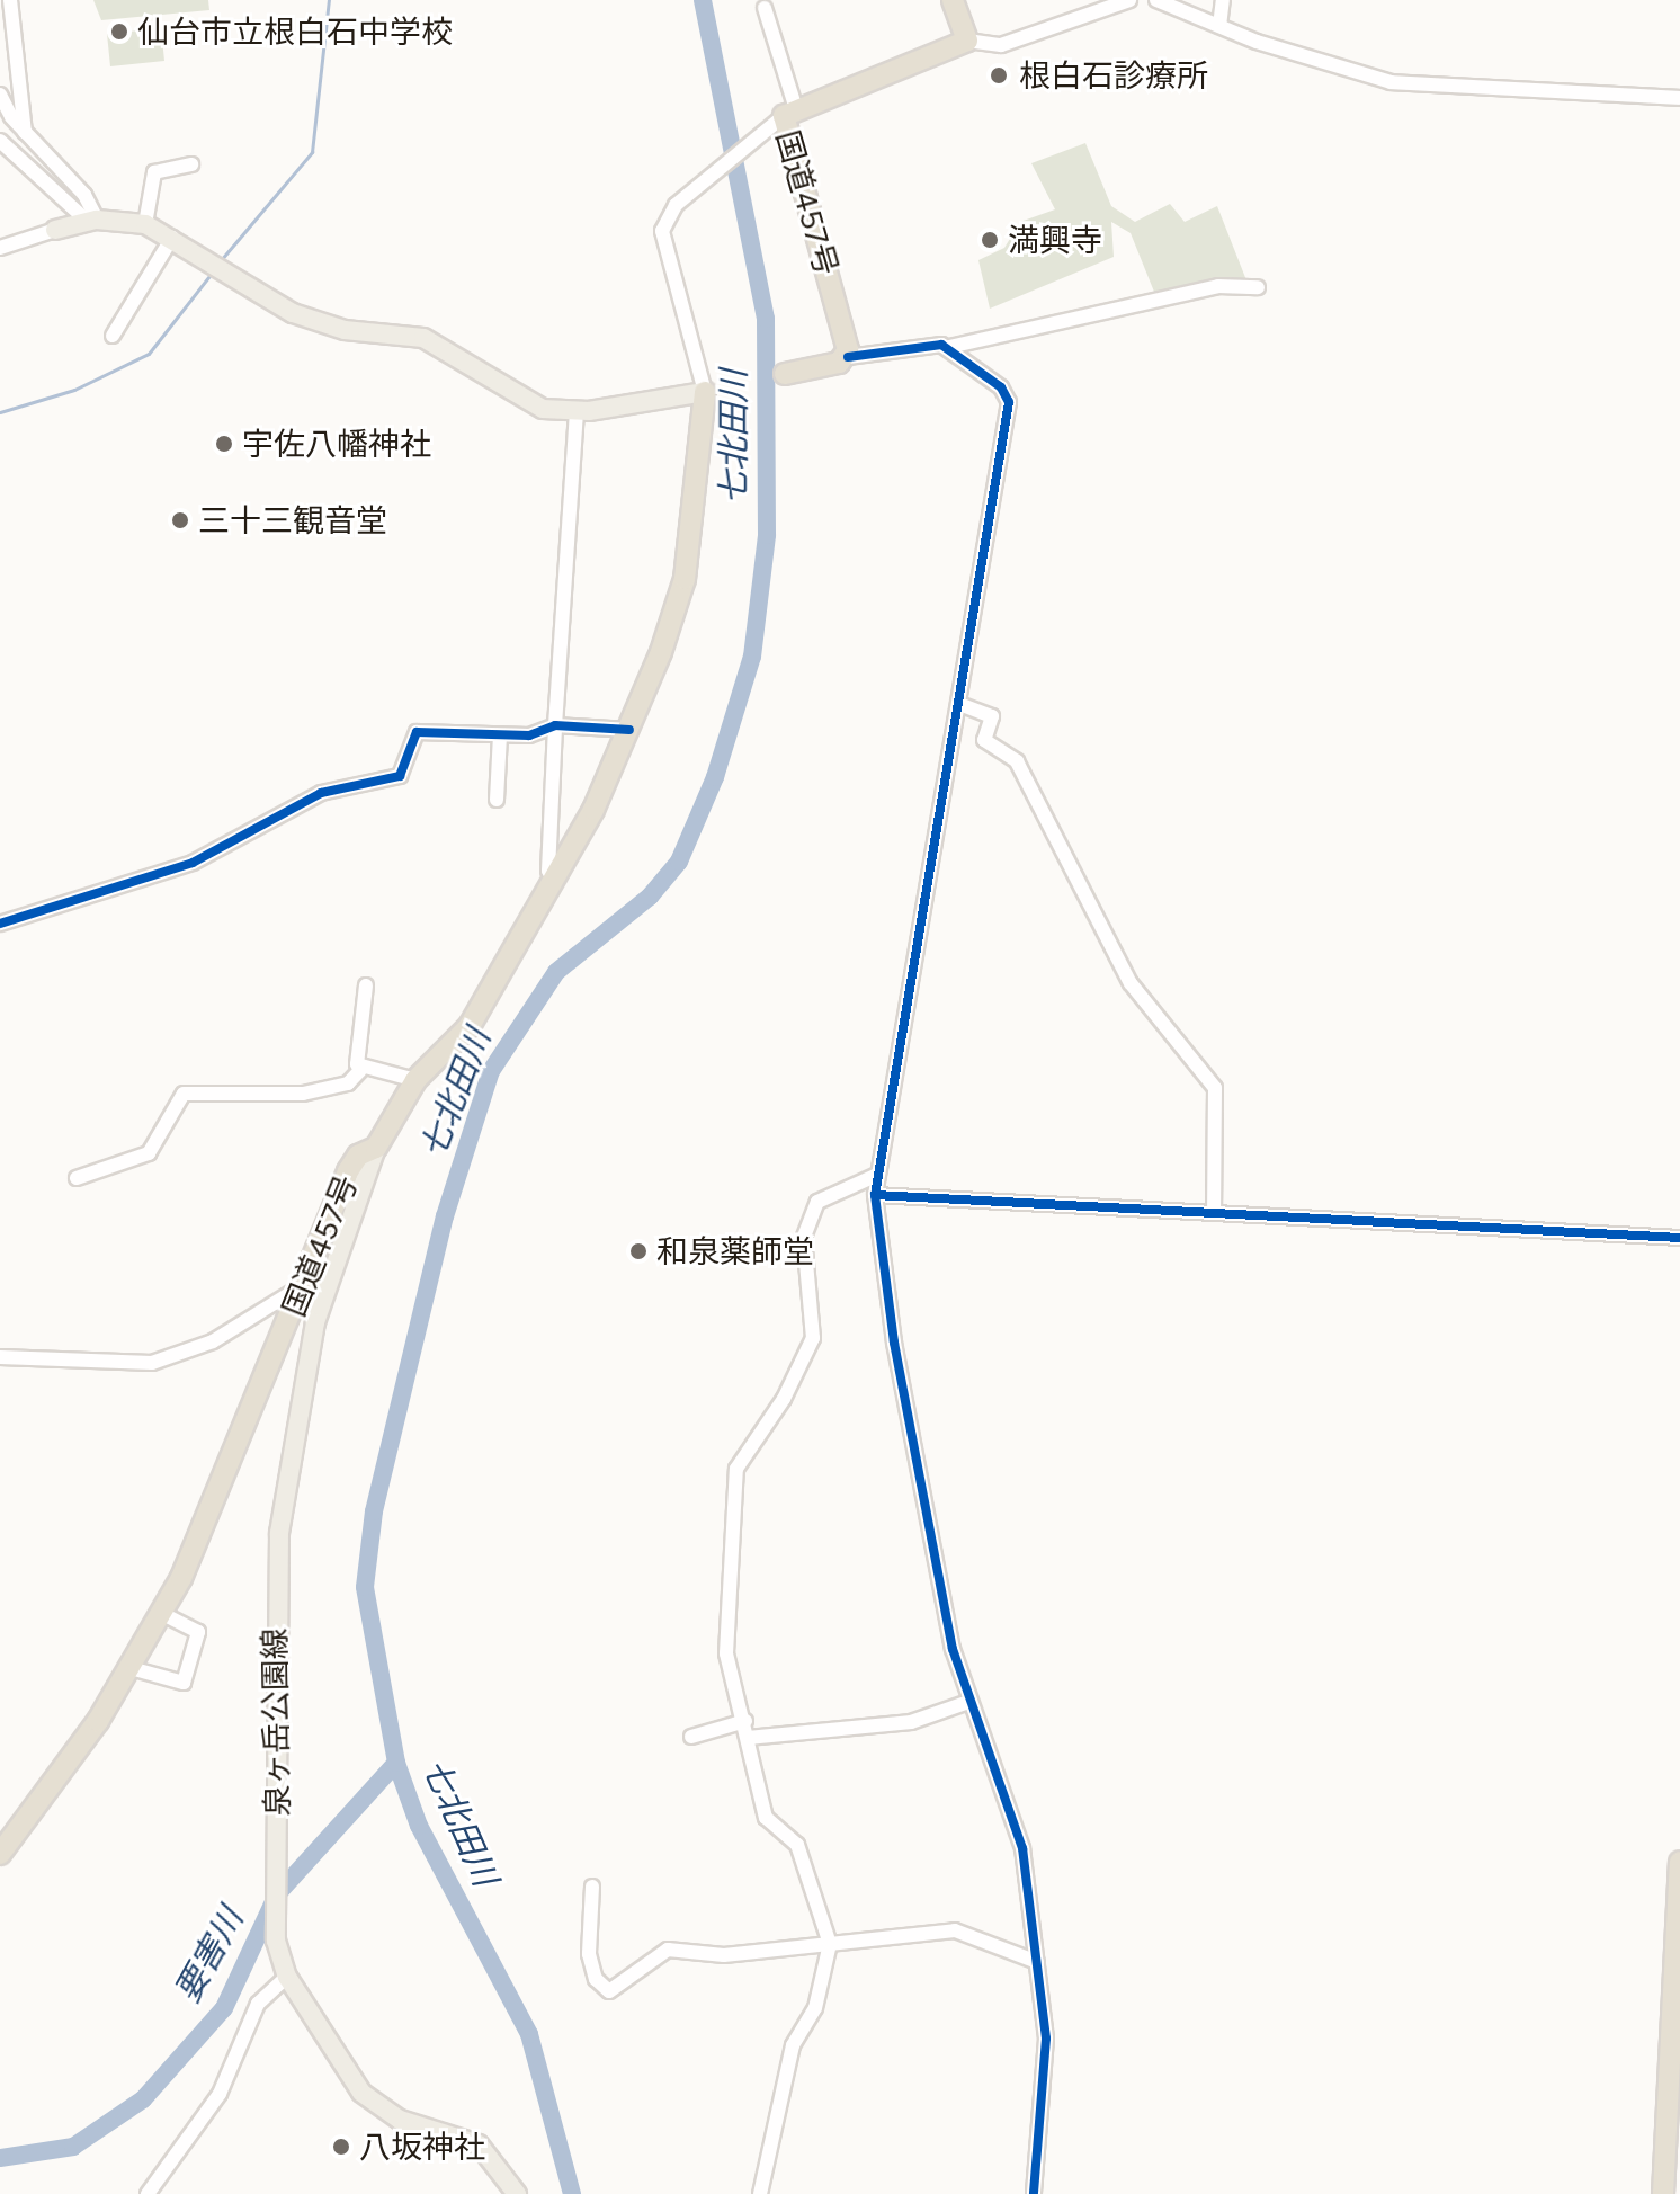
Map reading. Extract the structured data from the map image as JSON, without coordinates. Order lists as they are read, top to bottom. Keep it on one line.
{"streets":{"highway":["国道457号"],"main road":["泉ヶ岳公園線"]},"crossings":[["国道457号","泉ヶ岳公園線"]],"water":["七北田川","要害川"],"places":["仙台市立根白石中学校","根白石診療所","満興寺","宇佐八幡神社","三十三観音堂","和泉薬師堂","八坂神社"]}
